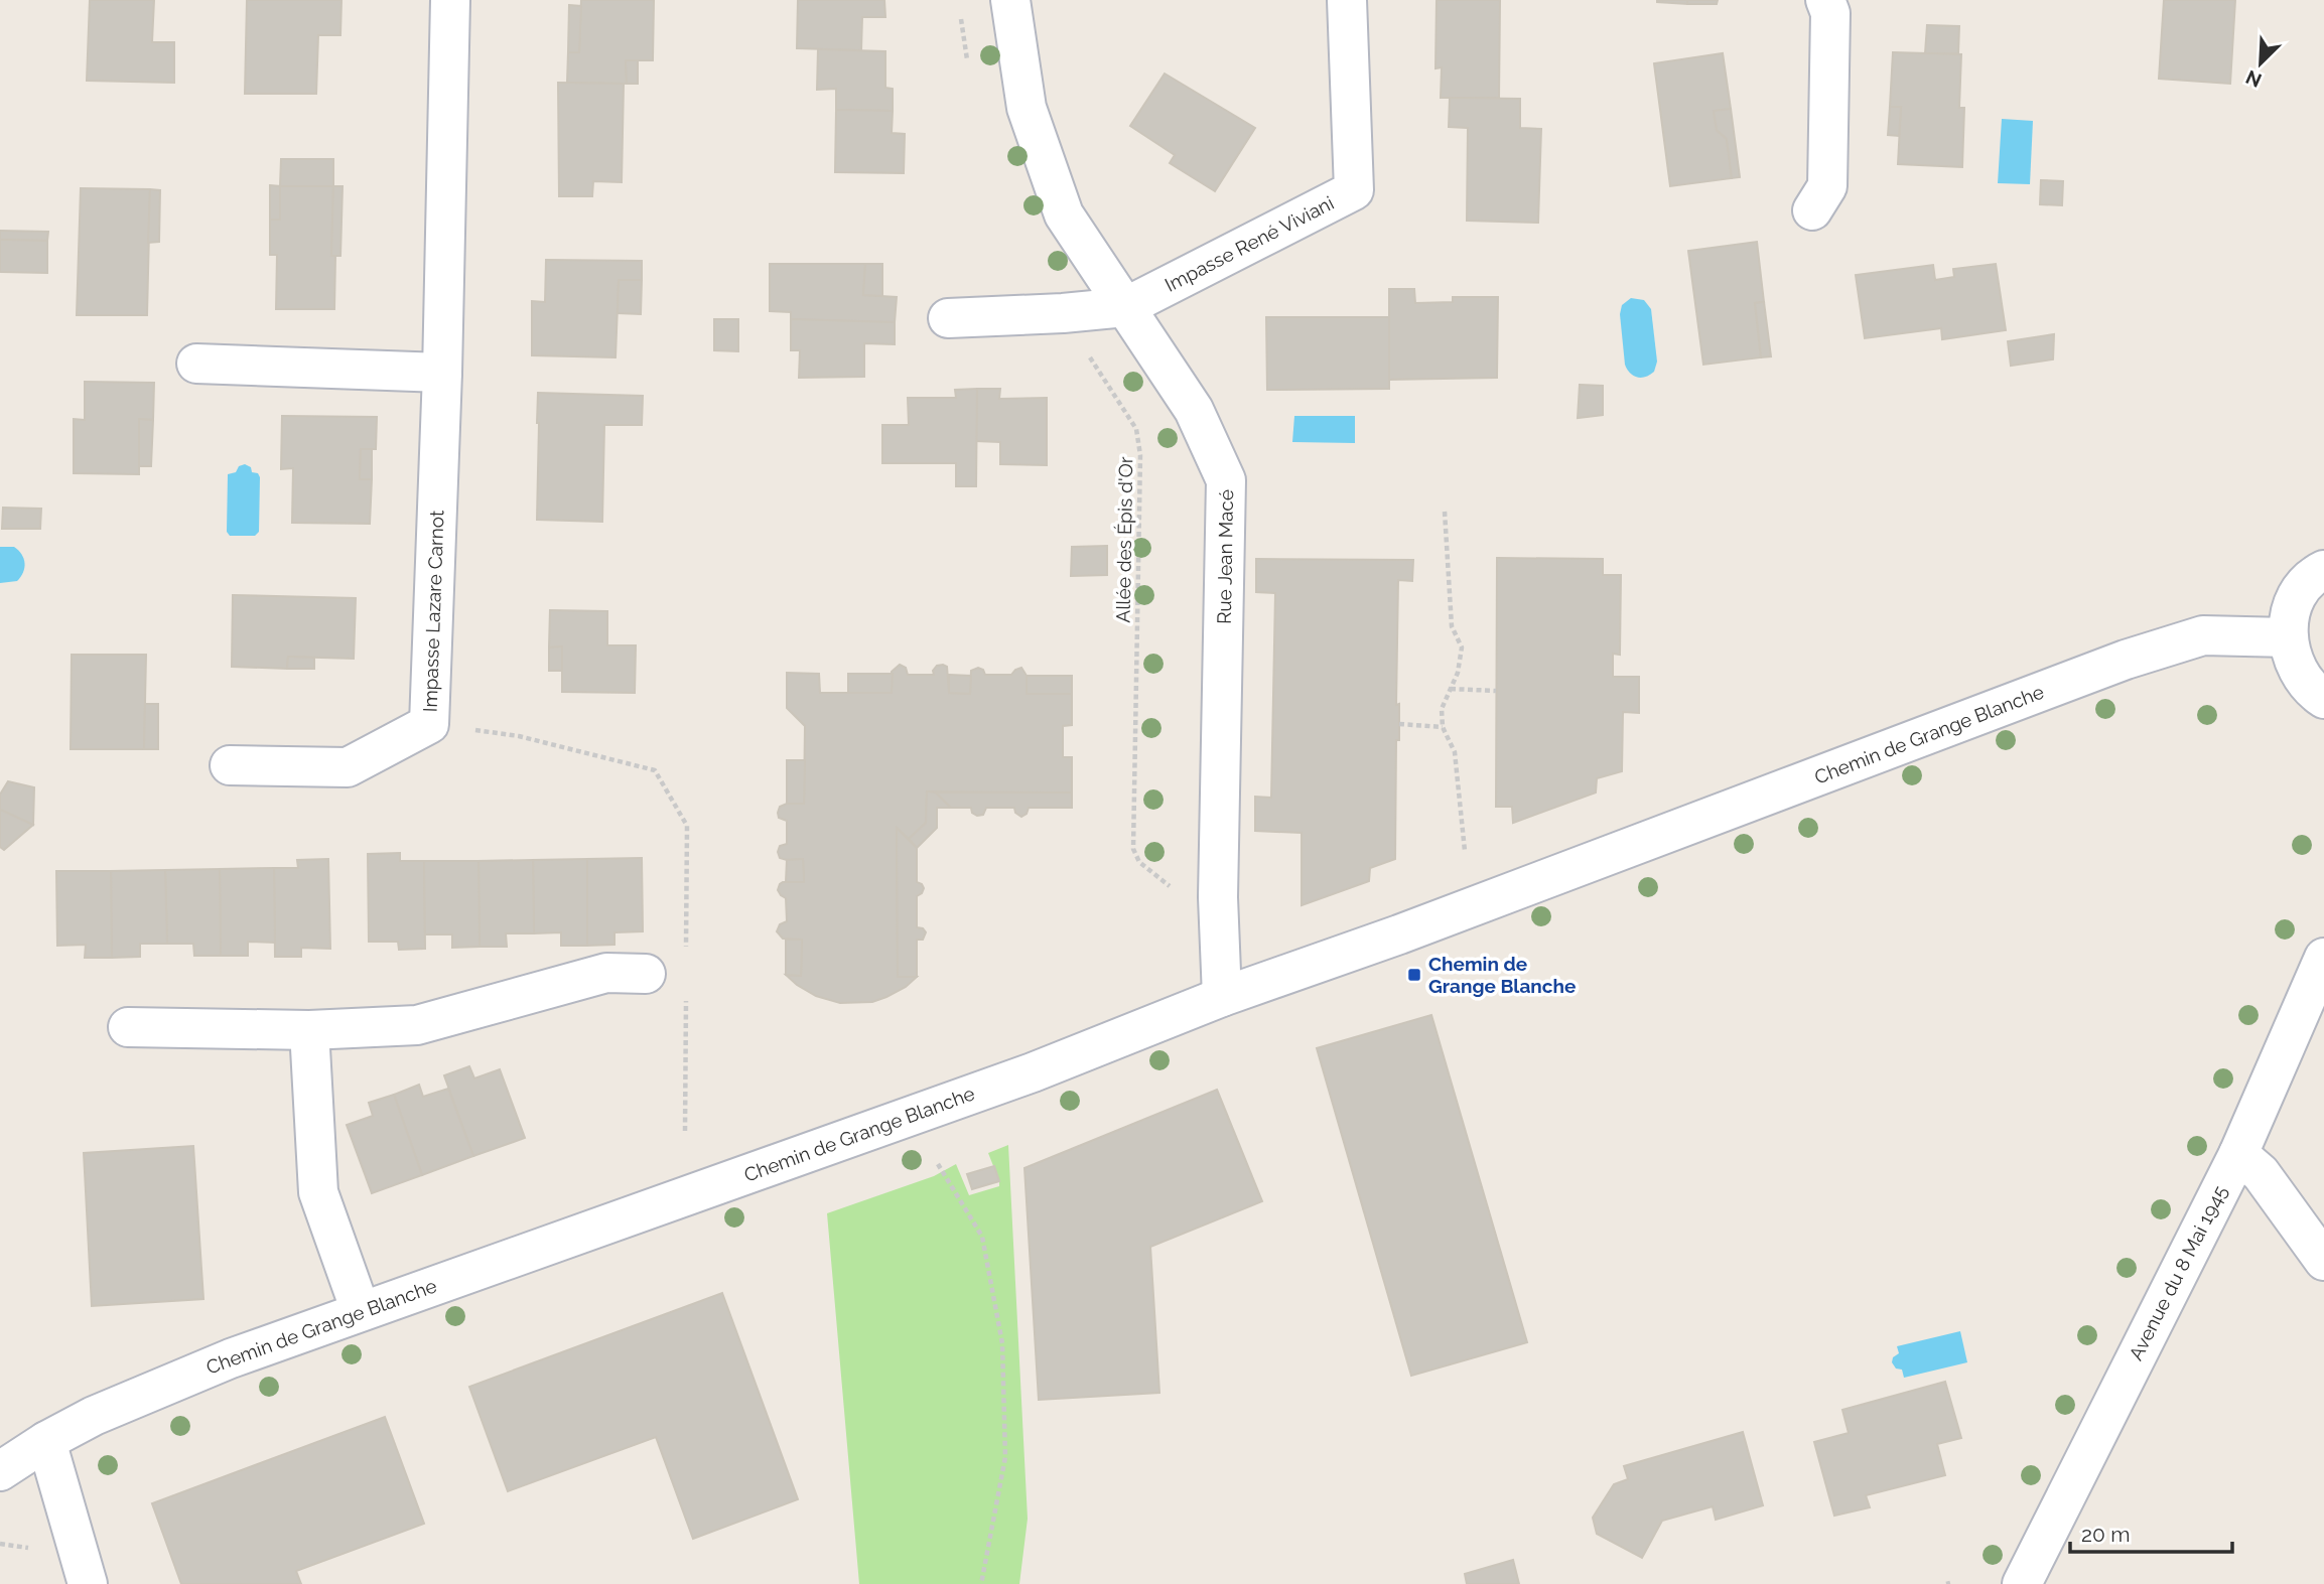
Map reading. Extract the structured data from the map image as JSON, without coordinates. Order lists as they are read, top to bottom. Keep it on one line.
{"streets":{"street":["Impasse René Viviani","Rue Jean Macé","Impasse Lazare Carnot","Chemin de Grange Blanche","Avenue du 8 Mai 1945"],"path":["Allée des Épis d'Or"]},"crossings":[["Impasse René Viviani","Rue Jean Macé"],["Allée des Épis d'Or","Rue Jean Macé"],["Rue Jean Macé","Chemin de Grange Blanche"]],"places":{"transit":["Chemin de Grange Blanche"]},"scale_bar":"20 m","north":"bottom left"}
